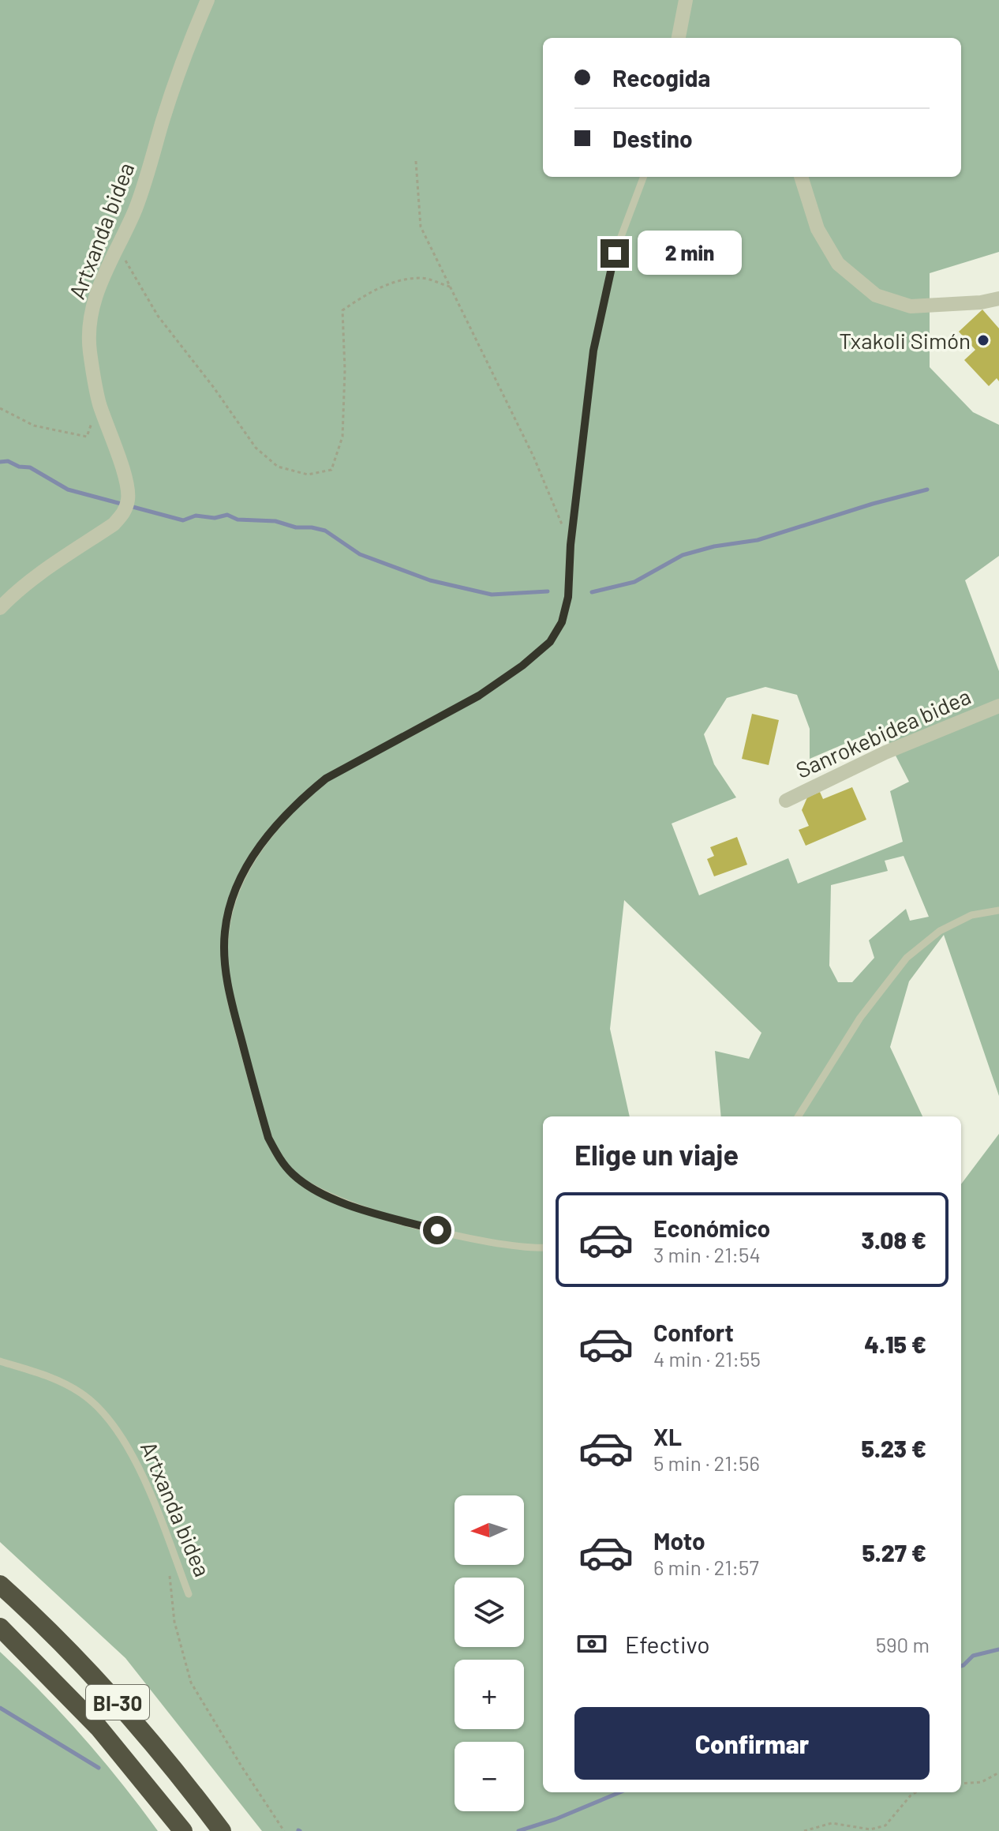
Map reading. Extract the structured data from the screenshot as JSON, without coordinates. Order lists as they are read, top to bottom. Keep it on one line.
{"streets":{"highway":["BI-30"],"street":["Artxanda bidea","Sanrokebidea bidea"]},"places":["Txakoli Simón"],"north":"left","page":{"banner":["Recogida","Destino"],"bubble":"2 min","heading":"Elige un viaje","list":[{"name":"Económico","note":"3 min · 21:54","value":"3.08 €"},{"name":"Confort","note":"4 min · 21:55","value":"4.15 €"},{"name":"XL","note":"5 min · 21:56","value":"5.23 €"},{"name":"Moto","note":"6 min · 21:57","value":"5.27 €"}],"map_buttons":["+","−"],"pay":["Efectivo","590 m"],"buttons":"Confirmar"}}
